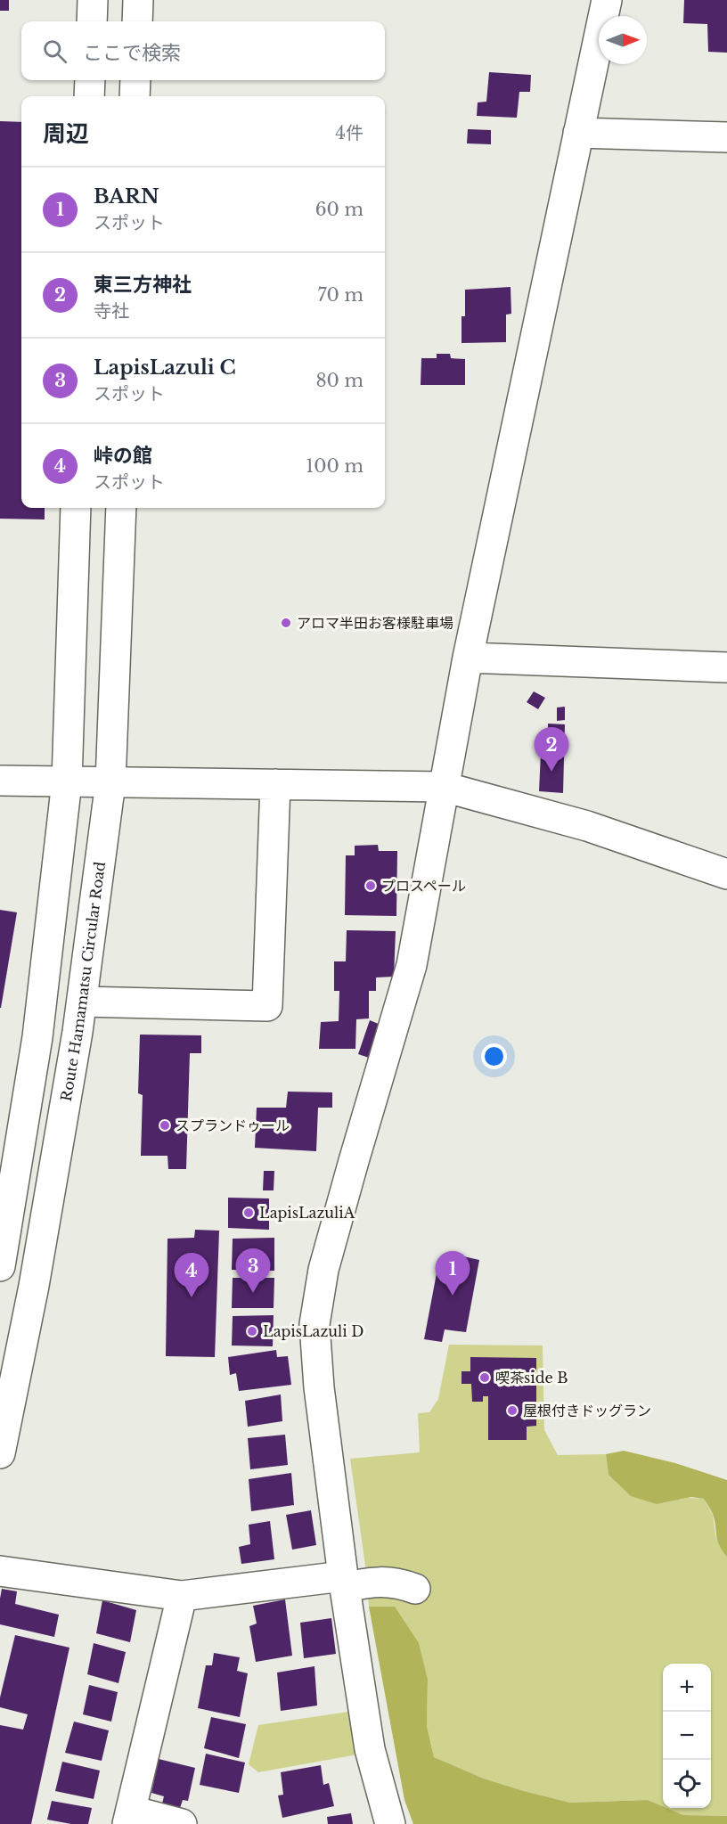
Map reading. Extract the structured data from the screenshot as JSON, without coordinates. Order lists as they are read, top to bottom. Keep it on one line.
{"streets":{"street":["Route Hamamatsu Circular Road"]},"places":["アロマ半田お客様駐車場","プロスペール","スプランドゥール","LapisLazuliA","LapisLazuli D","喫茶side B","屋根付きドッグラン"],"north":"right","page":{"search":"ここで検索","heading":["周辺","4件"],"list":[{"mark":"1","name":"BARN","note":"スポット","value":"60 m"},{"mark":"2","name":"東三方神社","note":"寺社","value":"70 m"},{"mark":"3","name":"LapisLazuli C","note":"スポット","value":"80 m"},{"mark":"4","name":"峠の館","note":"スポット","value":"100 m"}],"pins":["2","3","1","4"],"map_buttons":["+","−"]}}
